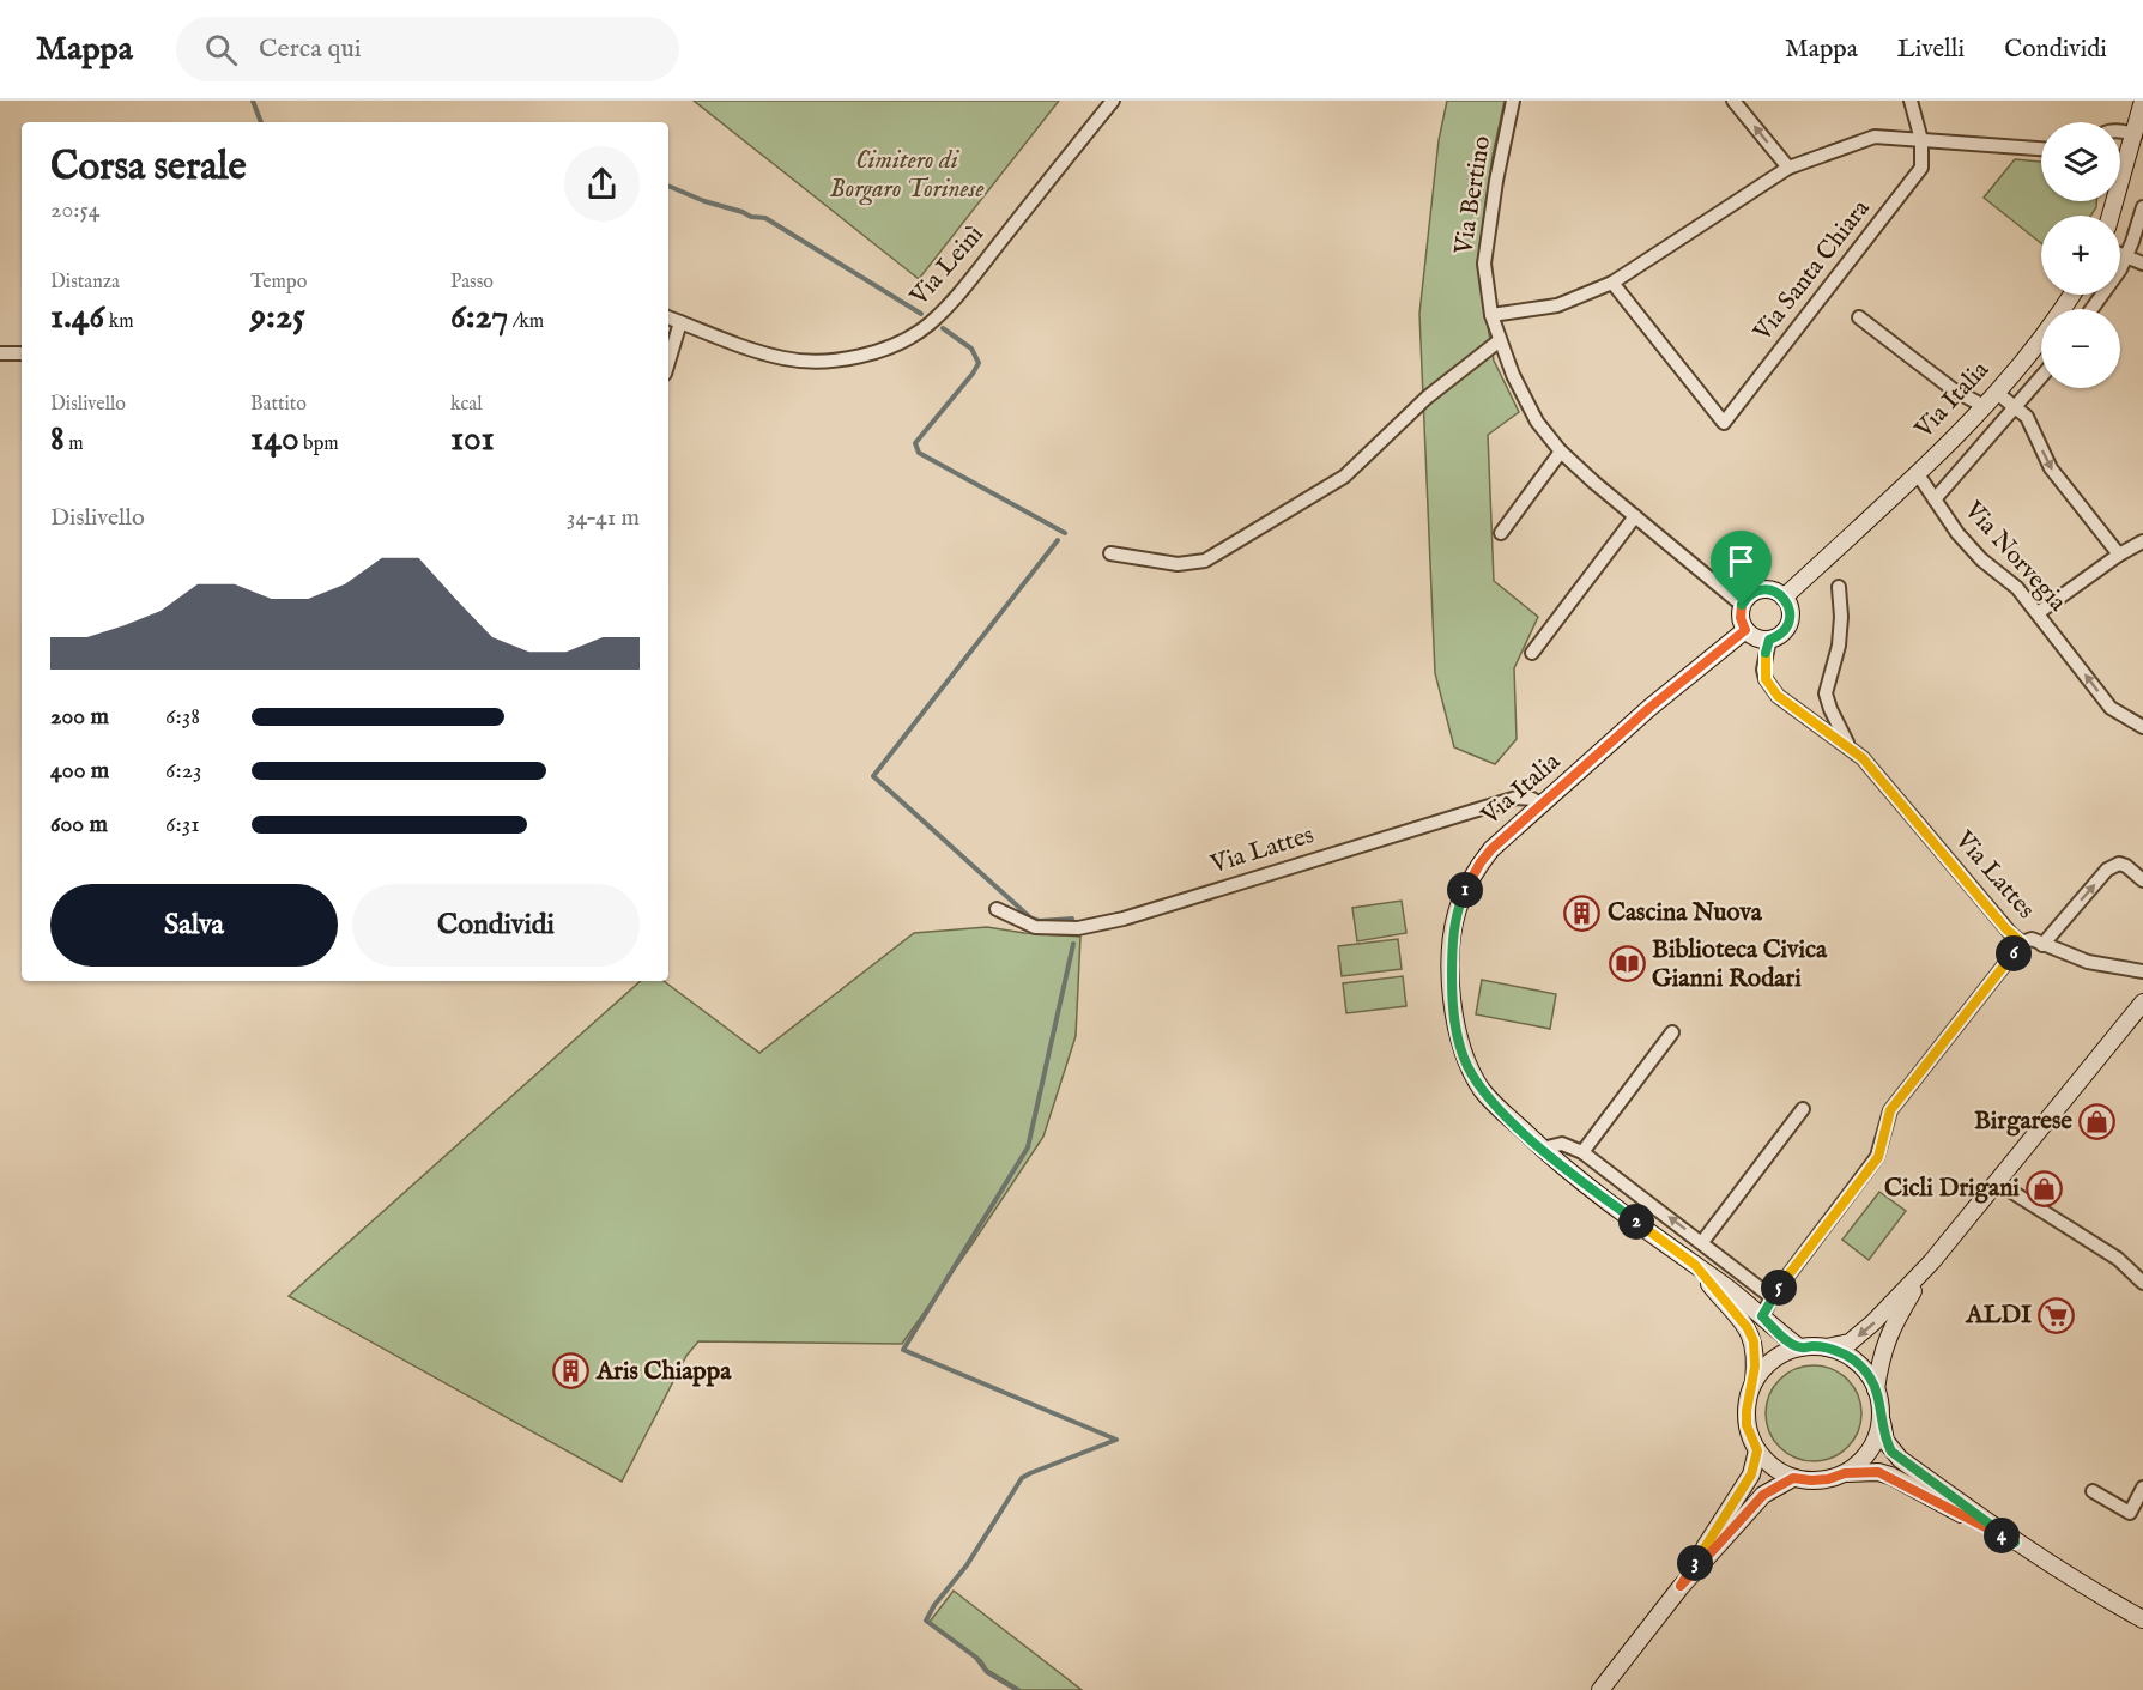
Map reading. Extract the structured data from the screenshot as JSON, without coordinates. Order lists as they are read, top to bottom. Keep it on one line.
{"streets":{"street":["Via Bertino","Via Leinì","Via Santa Chiara","Via Italia","Via Norvegia","Via Lattes"]},"crossings":[["Via Bertino","Via Italia"],["Via Bertino","Via Lattes"],["Via Italia","Via Norvegia"],["Via Italia","Via Lattes"]],"one_way":["Via Norvegia"],"parks":["Cimitero di Borgaro Torinese"],"places":{"building":["Cascina Nuova","Aris Chiappa"],"library":["Biblioteca Civica Gianni Rodari"],"shop":["Birgarese","Cicli Drigani"],"supermarket":["ALDI"]},"page":{"header":"Mappa","search":"Cerca qui","nav":["Mappa","Livelli","Condividi"],"map_buttons":["+","−"],"heading":["Corsa serale","20:54"],"stats":[["Distanza","1.46 km"],["Tempo","9:25"],["Passo","6:27 /km"],["Dislivello","8 m"],["Battito","140 bpm"],["kcal","101"]],"chart":["Dislivello","34–41 m"],"list":[{"name":"200 m","note":"6:38"},{"name":"400 m","note":"6:23"},{"name":"600 m","note":"6:31"}],"buttons":["Salva","Condividi"],"pins":["1","6","2","5","4","3"]}}
